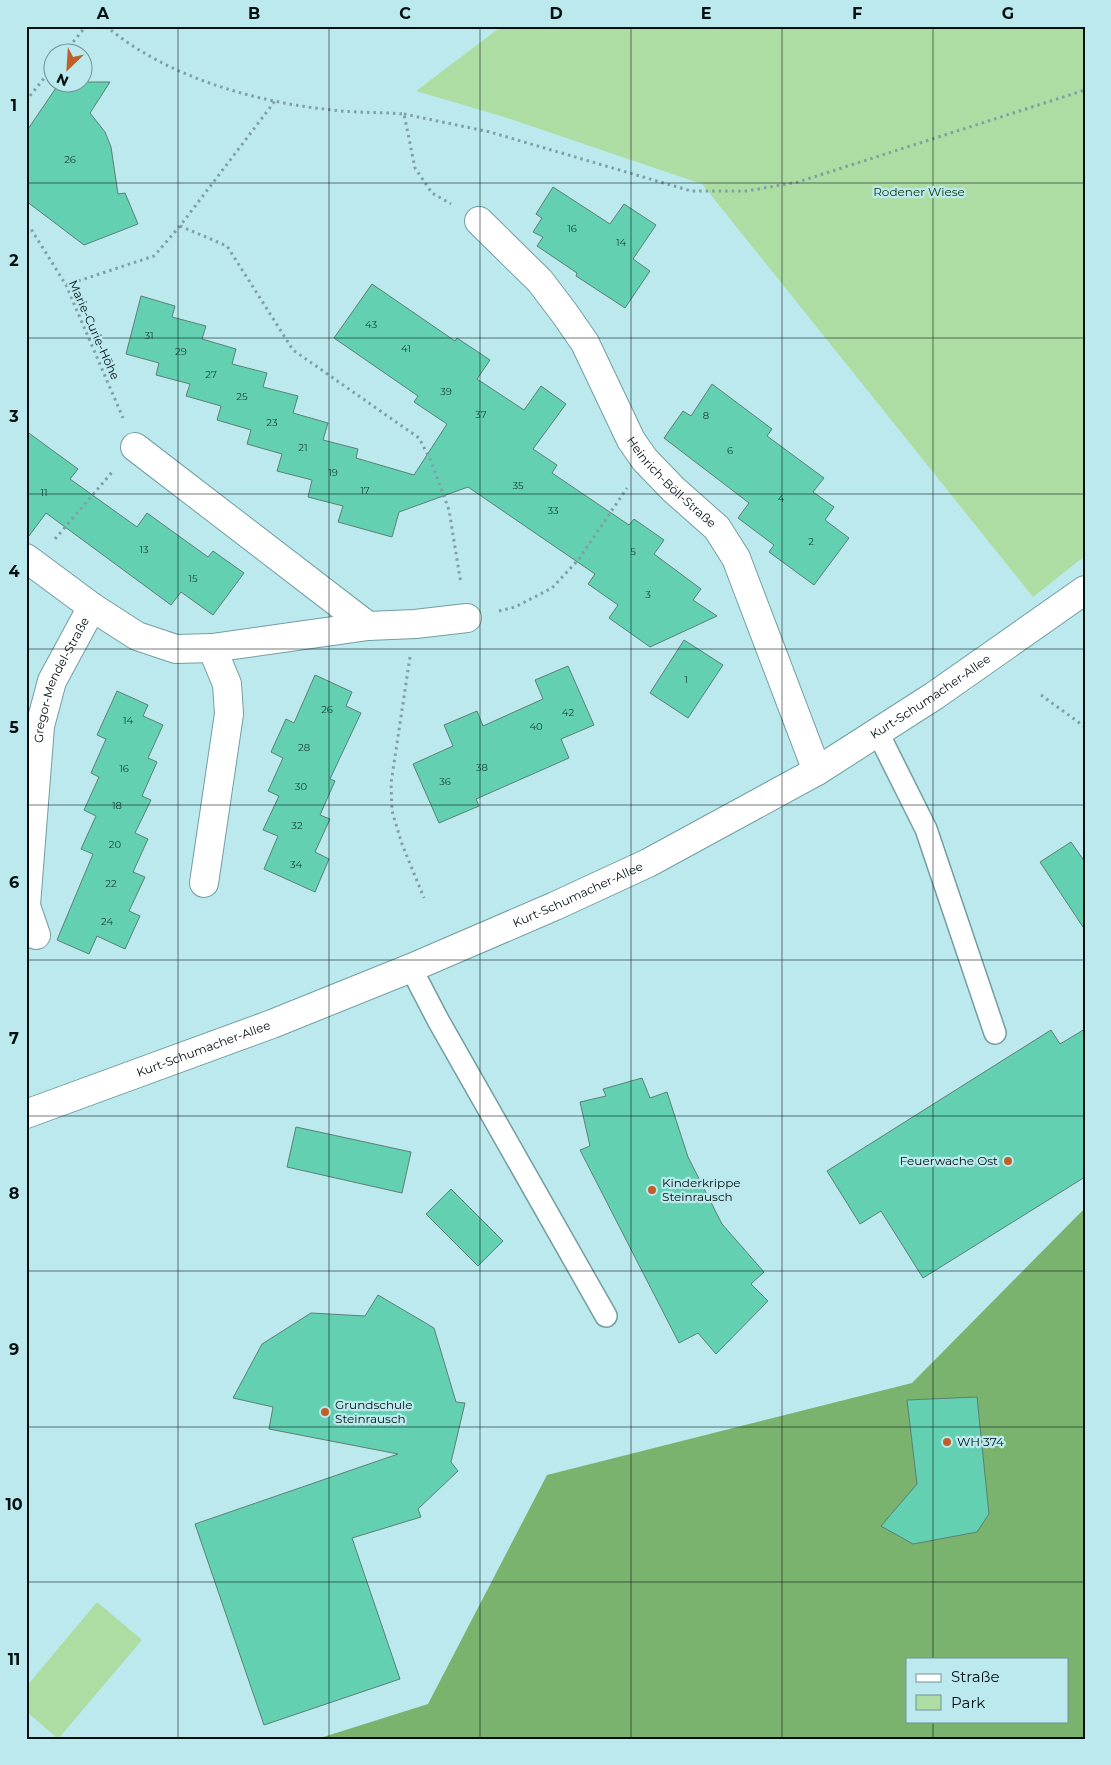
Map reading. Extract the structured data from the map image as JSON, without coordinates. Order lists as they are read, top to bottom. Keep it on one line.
{"streets":{"street":["Heinrich-Böll-Straße","Gregor-Mendel-Straße","Kurt-Schumacher-Allee"],"path":["Marie-Curie-Höhe"]},"crossings":[["Heinrich-Böll-Straße","Kurt-Schumacher-Allee"]],"parks":["Rodener Wiese"],"places":["Feuerwache Ost","Kinderkrippe Steinrausch","Grundschule Steinrausch","WH 374"],"house_numbers":["26","16","14","43","31","41","29","27","39","25","37","8","23","21","6","19","35","17","11","4","33","2","13","5","15","3","1","26","42","14","40","28","38","16","36","30","18","32","20","34","22","24"],"legend":["Straße","Park"],"north":"bottom left","grid":{"columns":["A","B","C","D","E","F","G"],"rows":["1","2","3","4","5","6","7","8","9","10","11"]}}
